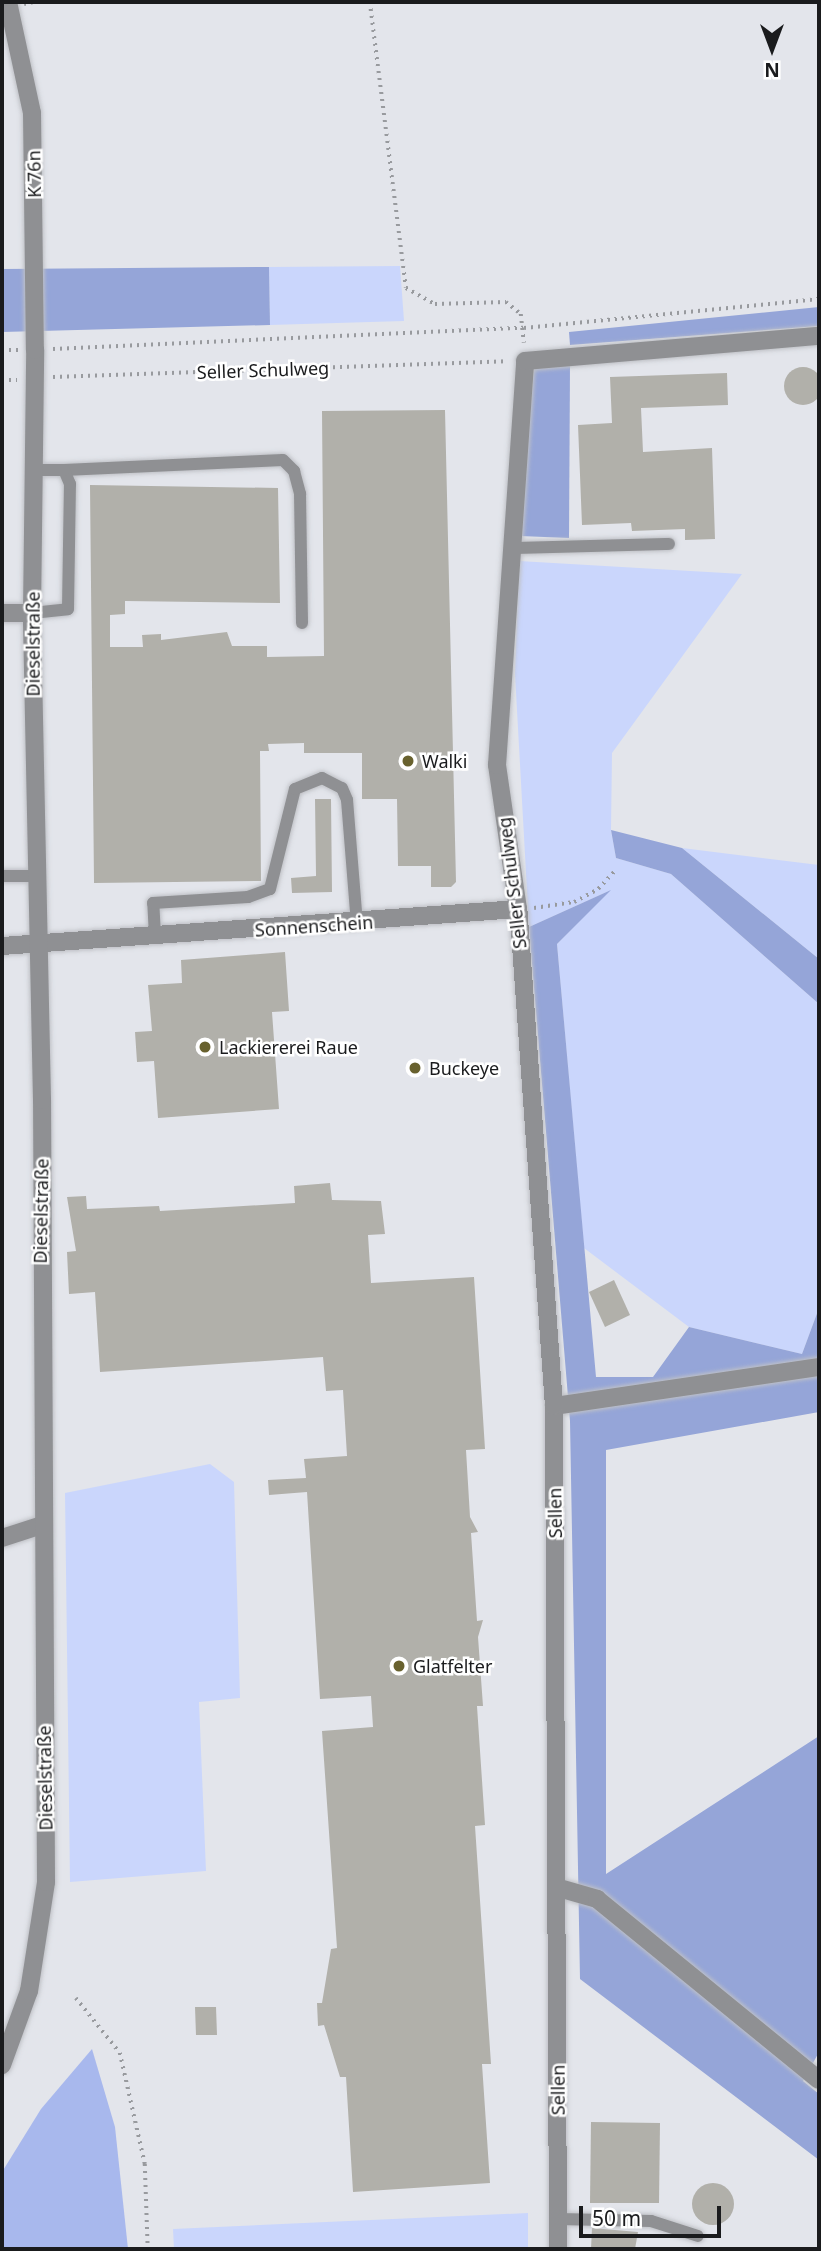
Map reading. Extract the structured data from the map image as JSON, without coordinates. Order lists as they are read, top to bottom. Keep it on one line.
{"streets":{"street":["K 76n","Seller Schulweg","Dieselstraße","Sonnenschein","Sellen"]},"crossings":[["K 76n","Dieselstraße"],["Seller Schulweg","Dieselstraße"],["Seller Schulweg","Sonnenschein"],["Seller Schulweg","Sellen"],["Dieselstraße","Sonnenschein"]],"places":["Walki","Lackiererei Raue","Buckeye","Glatfelter"],"scale_bar":"50 m","north":"bottom"}
